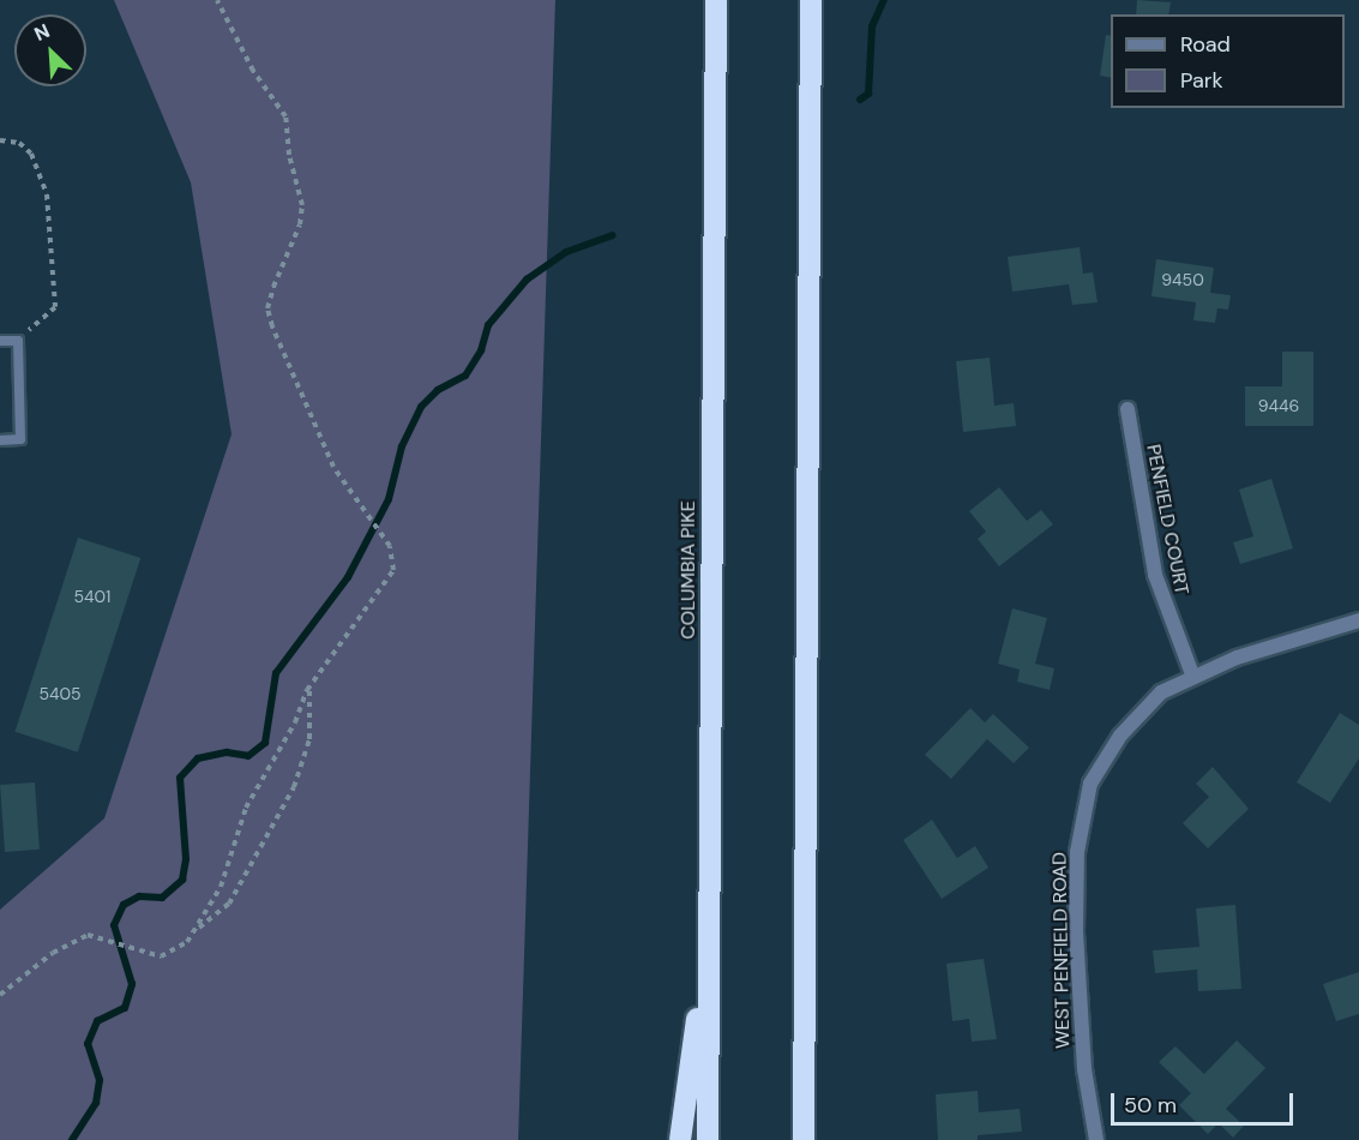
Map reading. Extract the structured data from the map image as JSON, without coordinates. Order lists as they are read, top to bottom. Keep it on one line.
{"streets":{"highway":["COLUMBIA PIKE"],"street":["PENFIELD COURT","WEST PENFIELD ROAD"]},"crossings":[["PENFIELD COURT","WEST PENFIELD ROAD"]],"house_numbers":["9450","9446","5401","5405"],"legend":["Road","Park"],"scale_bar":"50 m","north":"top left"}
